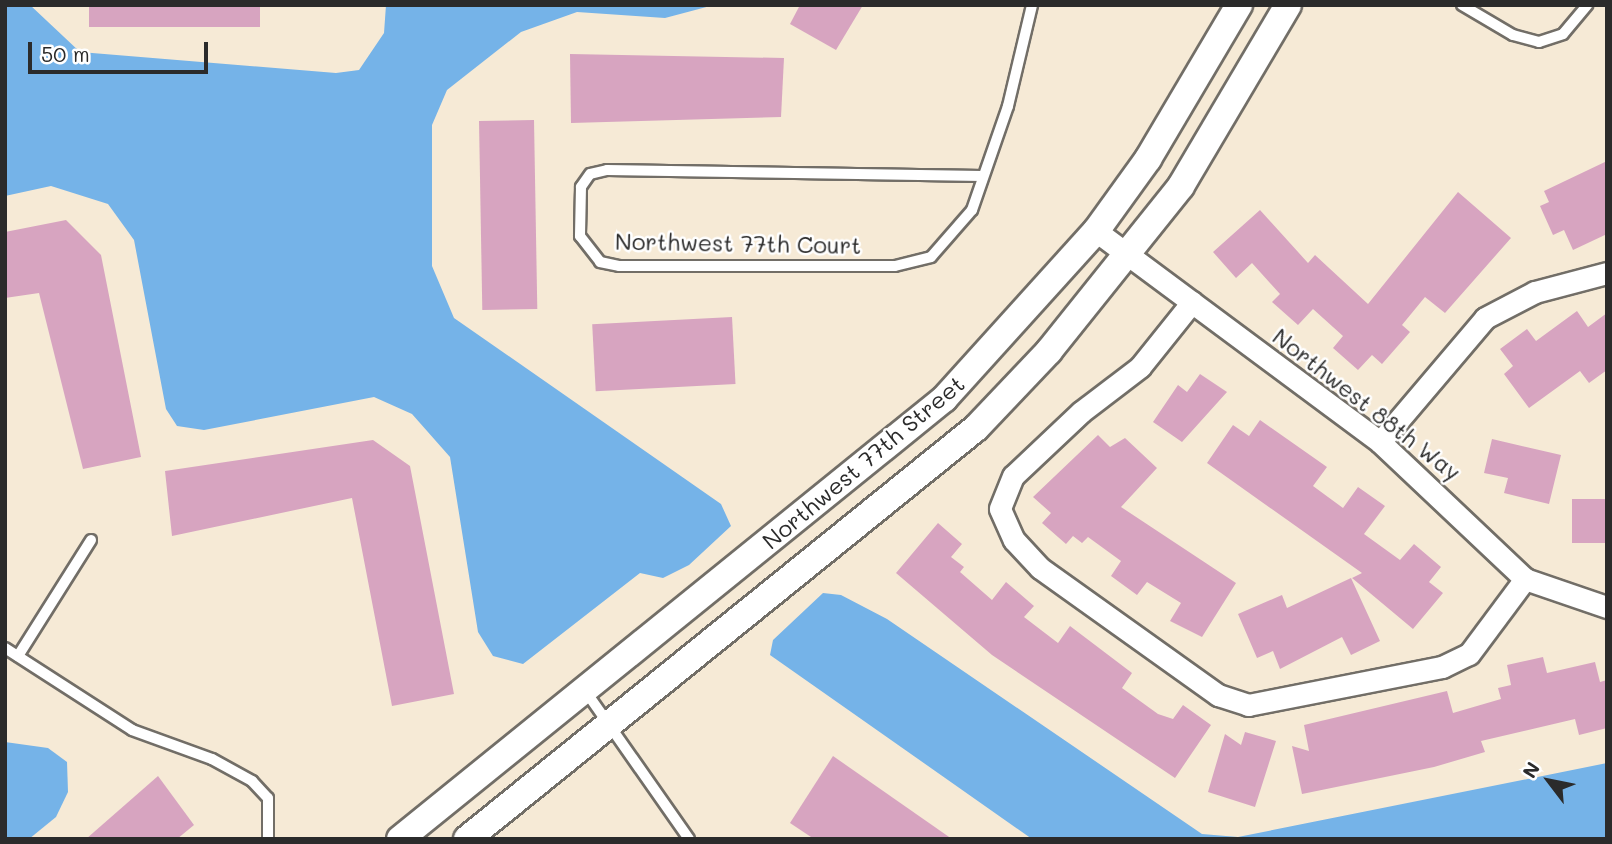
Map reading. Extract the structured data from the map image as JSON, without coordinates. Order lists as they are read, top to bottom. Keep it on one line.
{"streets":{"street":["Northwest 88th Way","Northwest 77th Street"],"lane":["Northwest 77th Court"]},"crossings":[["Northwest 88th Way","Northwest 77th Street"]],"scale_bar":"50 m","north":"top left"}
